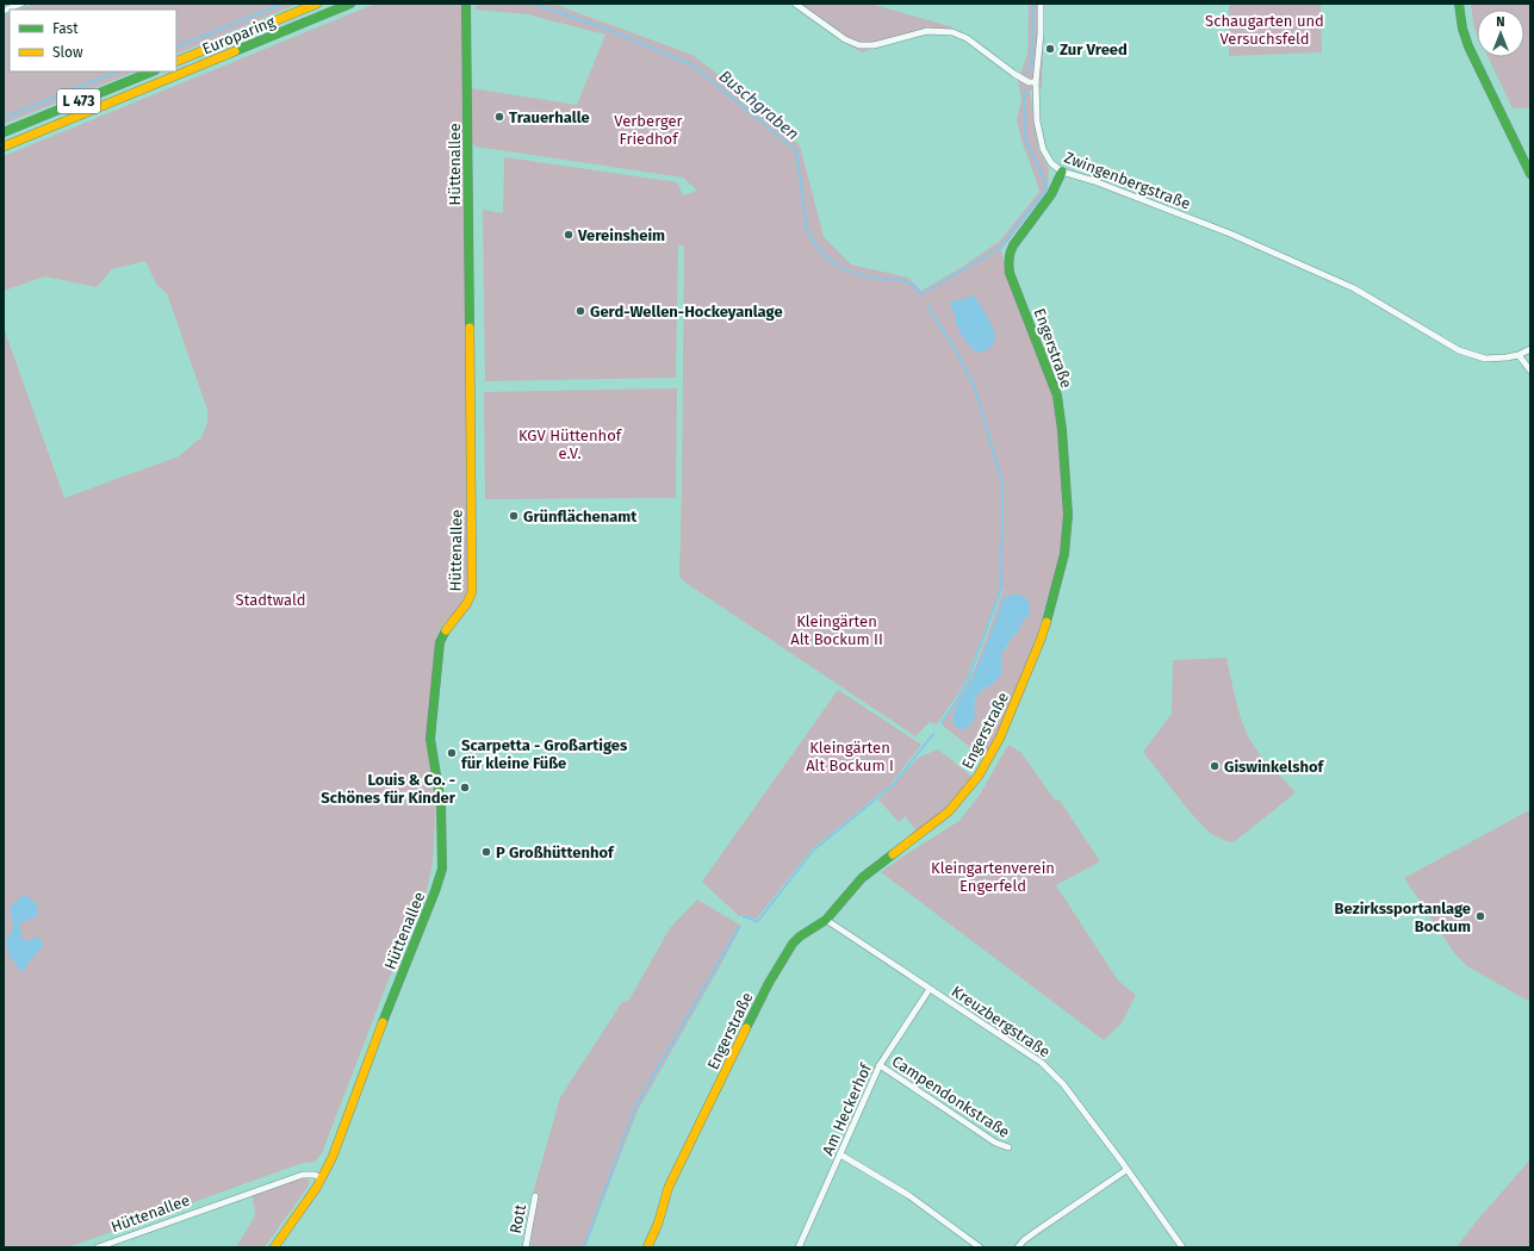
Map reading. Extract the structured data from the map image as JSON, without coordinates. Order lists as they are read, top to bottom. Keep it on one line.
{"streets":{"street":["Europaring","L 473","Hüttenallee","Zwingenbergstraße","Engerstraße","Kreuzbergstraße","Campendonkstraße","Am Heckerhof","Rott"]},"crossings":[["Zwingenbergstraße","Engerstraße"],["Engerstraße","Kreuzbergstraße"],["Kreuzbergstraße","Am Heckerhof"],["Campendonkstraße","Am Heckerhof"]],"water":["Buschgraben"],"parks":["Schaugarten und Versuchsfeld","Verberger Friedhof","KGV Hüttenhof e.V.","Stadtwald","Kleingärten Alt Bockum II","Kleingärten Alt Bockum I","Kleingartenverein Engerfeld"],"places":["Zur Vreed","Trauerhalle","Vereinsheim","Gerd-Wellen-Hockeyanlage","Grünflächenamt","Scarpetta - Großartiges für kleine Füße","Giswinkelshof","Louis & Co. - Schönes für Kinder","P Großhüttenhof","Bezirkssportanlage Bockum"],"legend":["Fast","Slow"],"north":"top"}
